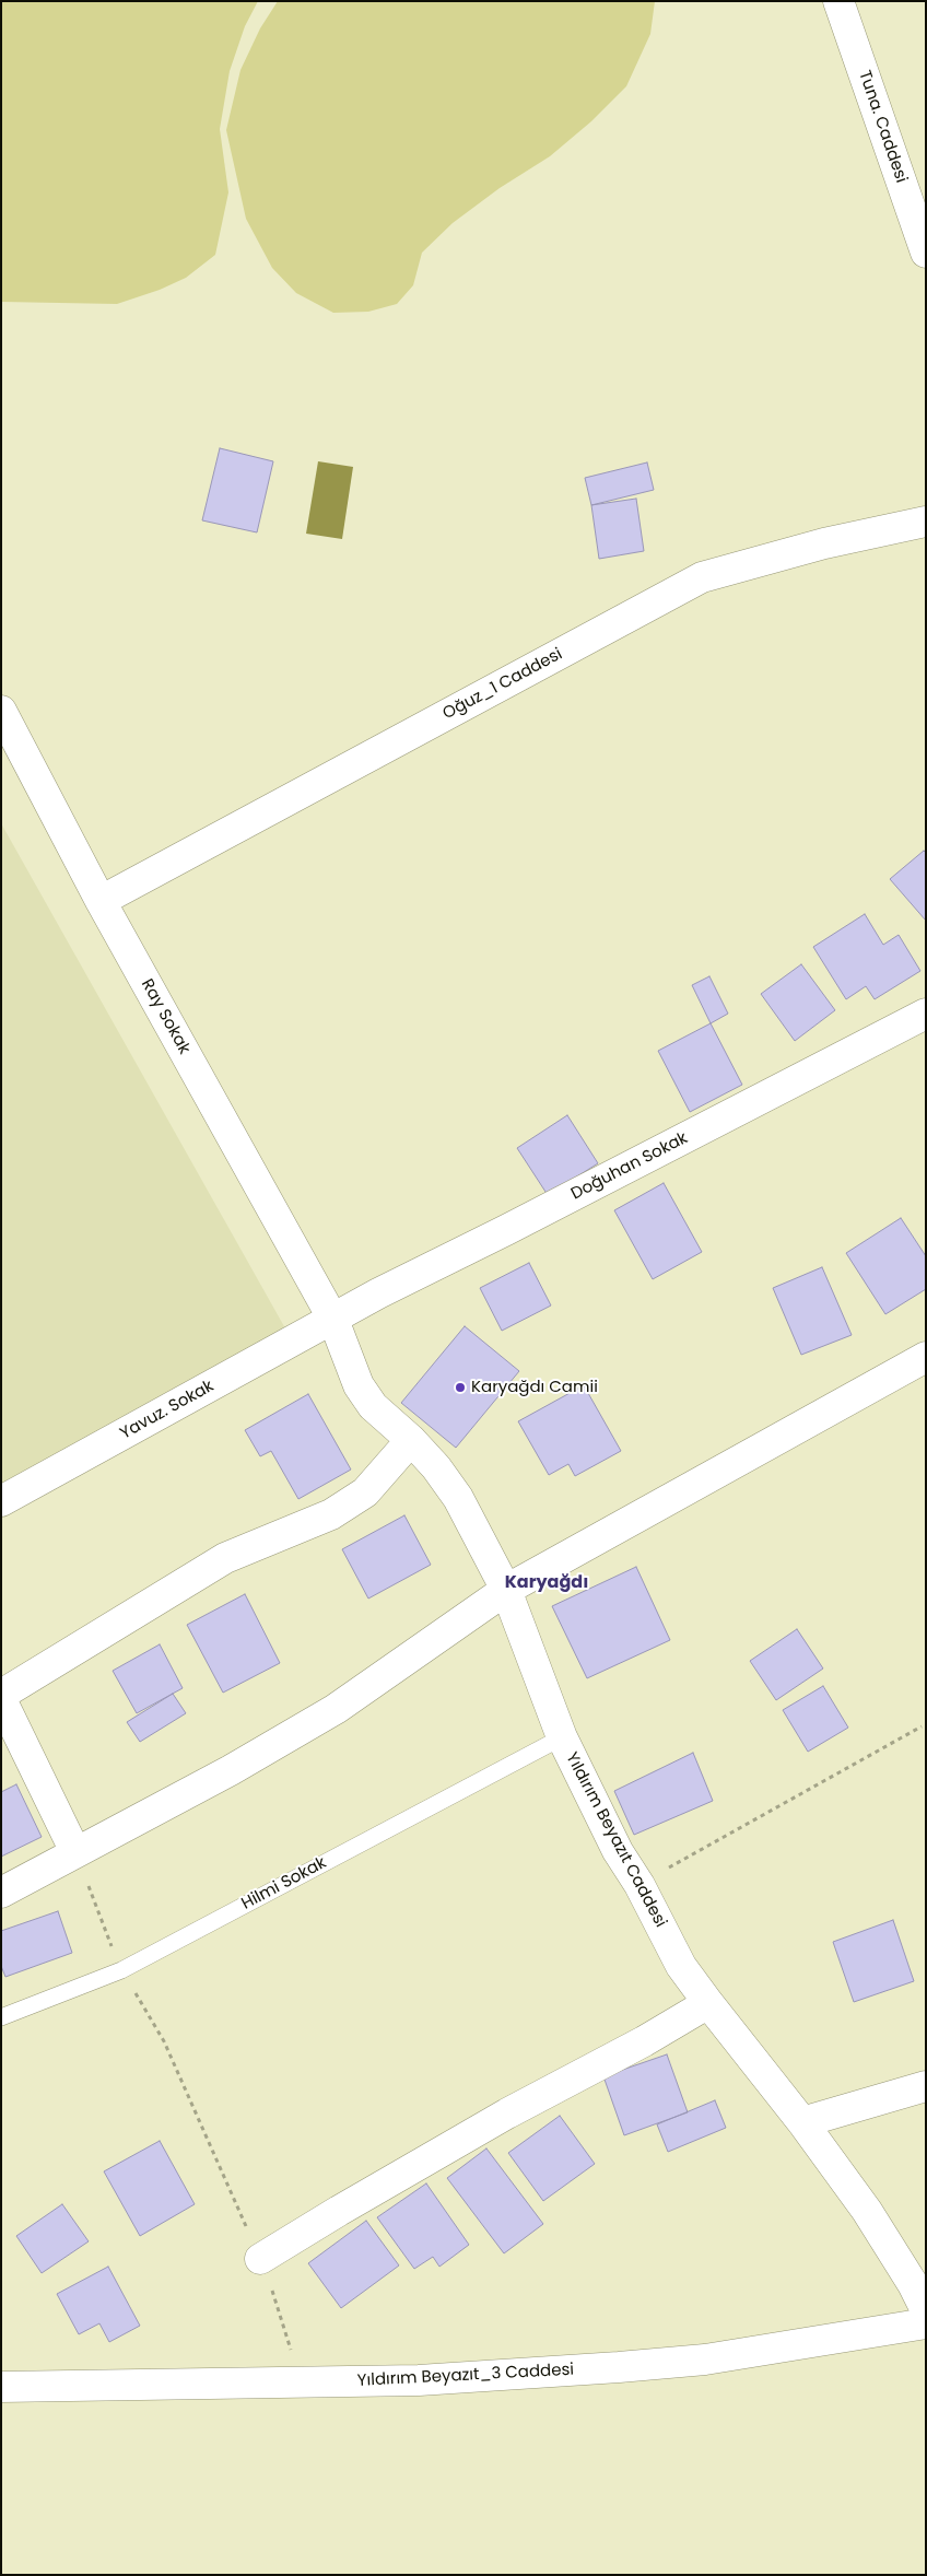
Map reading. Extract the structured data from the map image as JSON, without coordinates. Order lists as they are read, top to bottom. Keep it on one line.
{"streets":{"street":["Tuna. Caddesi","Oğuz_1 Caddesi","Ray Sokak","Doğuhan Sokak","Yavuz. Sokak","Yıldırım Beyazıt Caddesi","Yıldırım Beyazıt_3 Caddesi"],"lane":["Hilmi Sokak"]},"crossings":[["Oğuz_1 Caddesi","Ray Sokak"],["Ray Sokak","Doğuhan Sokak"],["Ray Sokak","Yavuz. Sokak"],["Ray Sokak","Yıldırım Beyazıt Caddesi"],["Doğuhan Sokak","Yavuz. Sokak"],["Doğuhan Sokak","Yıldırım Beyazıt Caddesi"],["Yavuz. Sokak","Yıldırım Beyazıt Caddesi"],["Yıldırım Beyazıt Caddesi","Hilmi Sokak"]],"districts":["Karyağdı"],"places":["Karyağdı Camii"]}
